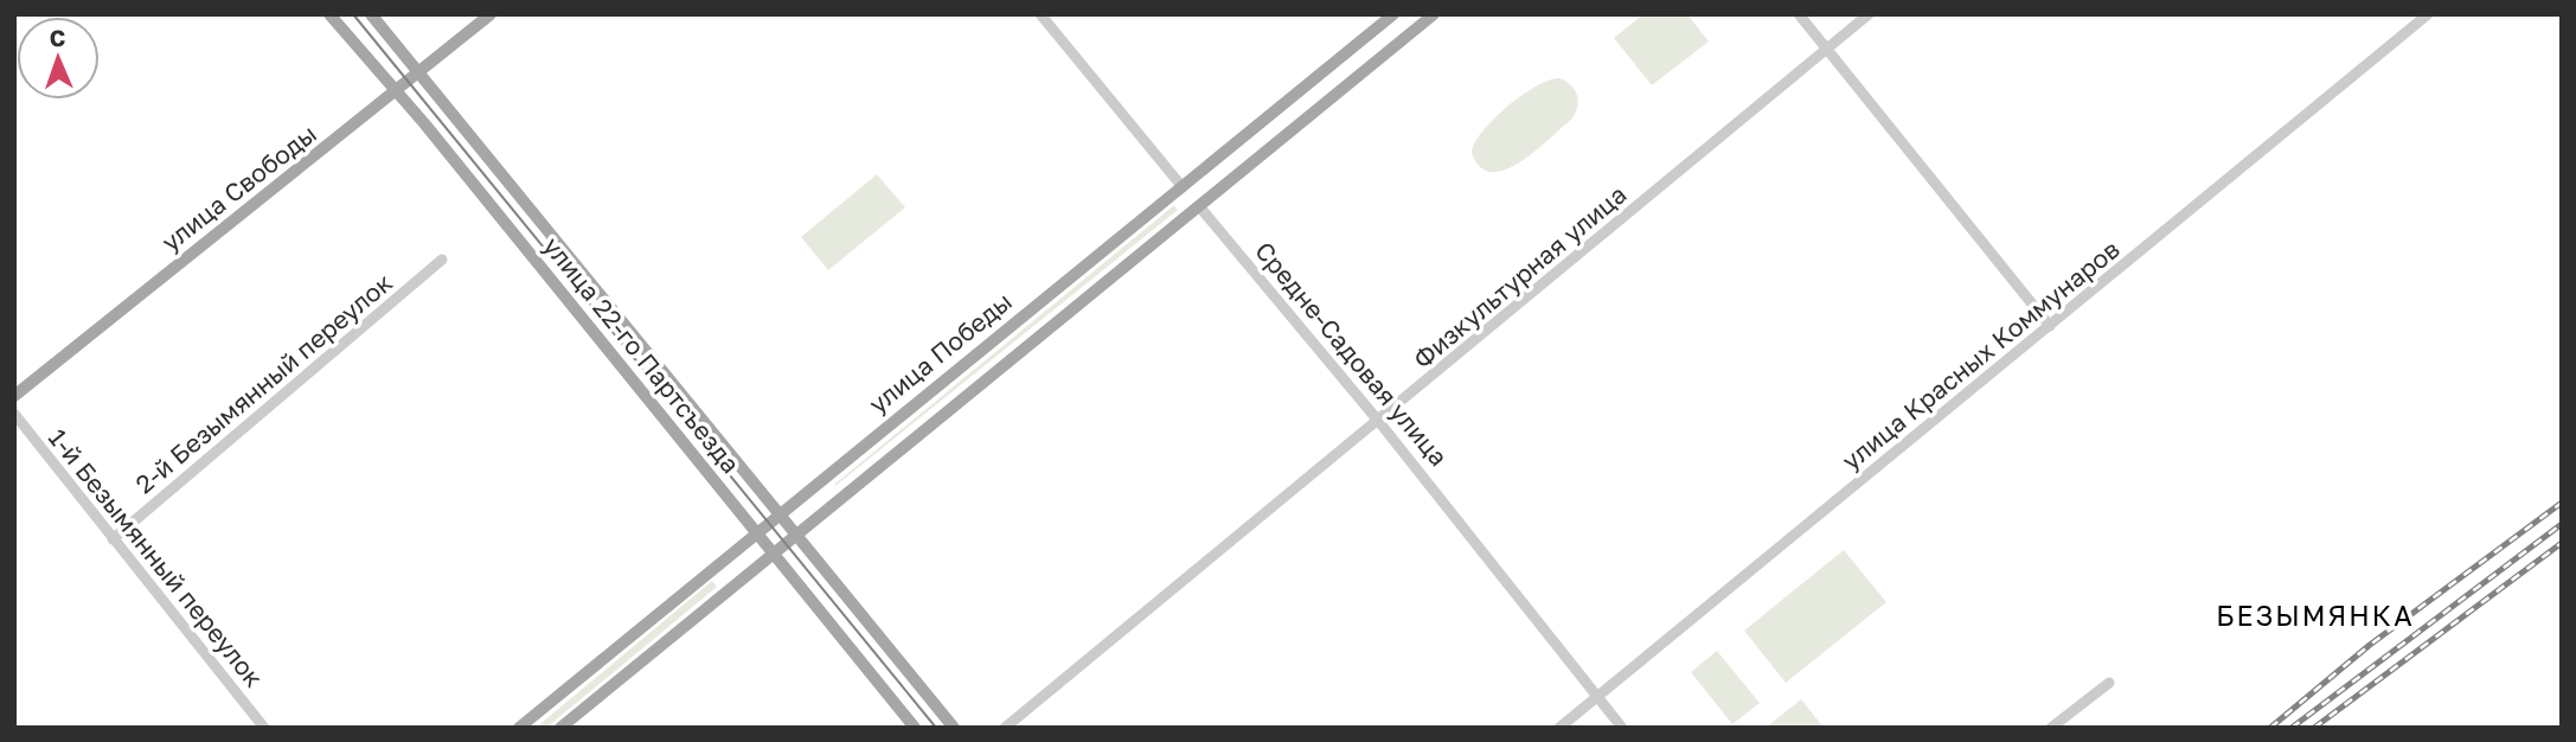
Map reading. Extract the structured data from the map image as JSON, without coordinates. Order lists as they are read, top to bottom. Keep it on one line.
{"streets":{"main road":["улица Свободы","улица Победы","Средне-Садовая улица","улица 22-го Партсъезда"],"street":["Физкультурная улица","улица Красных Коммунаров","2-й Безымянный переулок","1-й Безымянный переулок"]},"crossings":[["улица Свободы","улица 22-го Партсъезда"],["Физкультурная улица","Средне-Садовая улица"],["улица Победы","Средне-Садовая улица"],["улица Победы","улица 22-го Партсъезда"],["Средне-Садовая улица","улица Красных Коммунаров"],["2-й Безымянный переулок","1-й Безымянный переулок"]],"districts":["БЕЗЫМЯНКА"],"north":"top"}
